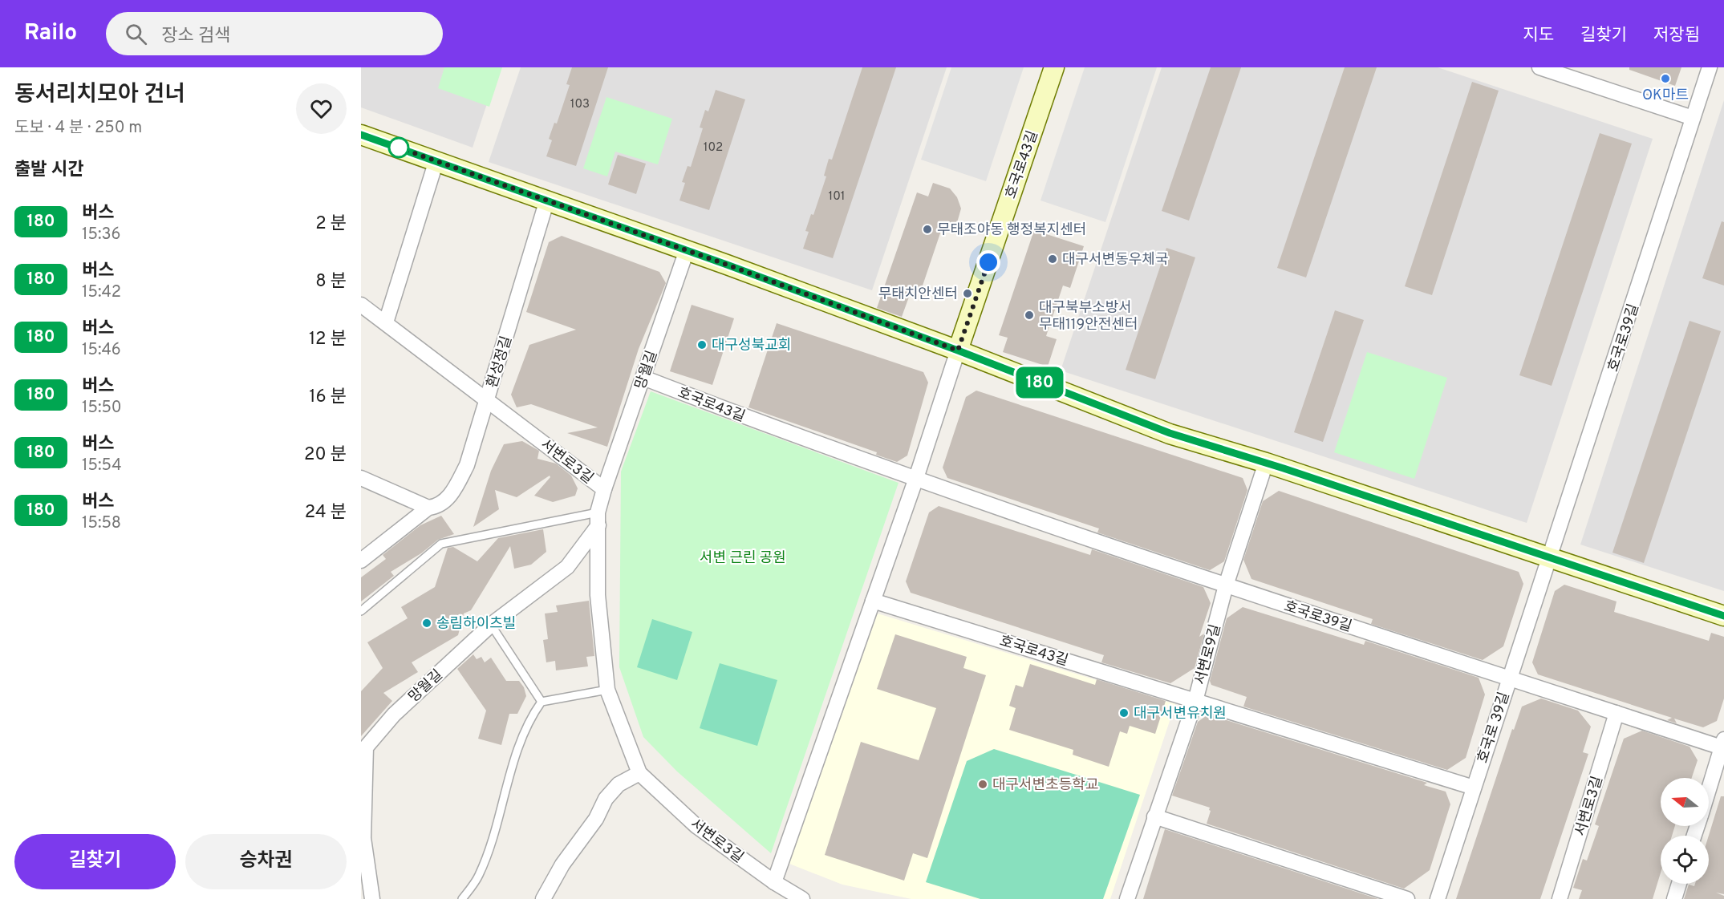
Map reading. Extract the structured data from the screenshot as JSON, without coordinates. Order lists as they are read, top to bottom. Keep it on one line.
{"streets":{"main road":["호국로43길"],"street":["호국로39길","환성정길","망월길","서변로3길","서변로9길","호국로 39길"]},"crossings":[["호국로43길","호국로39길"],["호국로43길","망월길"],["호국로43길","서변로3길"],["호국로43길","서변로9길"],["호국로39길","서변로3길"],["호국로39길","서변로9길"],["호국로39길","호국로 39길"],["환성정길","서변로3길"],["망월길","서변로3길"]],"parks":["서변 근린 공원"],"places":["OK마트","무태조야동 행정복지센터","대구서변동우체국","무태치안센터","대구북부소방서 무태119안전센터","대구성북교회","송림하이츠빌","대구서변유치원","대구서변초등학교"],"lines":["bus line 180"],"house_numbers":["103","102","101"],"north":"left","page":{"header":"Railo","search":"장소 검색","nav":["지도","길찾기","저장됨"],"heading":[["동서리치모아 건너","도보 · 4 분 · 250 m"],"출발 시간"],"on_map":"180","list":[{"mark":"180","name":"버스","note":"15:36","value":"2 분"},{"mark":"180","name":"버스","note":"15:42","value":"8 분"},{"mark":"180","name":"버스","note":"15:46","value":"12 분"},{"mark":"180","name":"버스","note":"15:50","value":"16 분"},{"mark":"180","name":"버스","note":"15:54","value":"20 분"},{"mark":"180","name":"버스","note":"15:58","value":"24 분"}],"buttons":["길찾기","승차권"]}}
